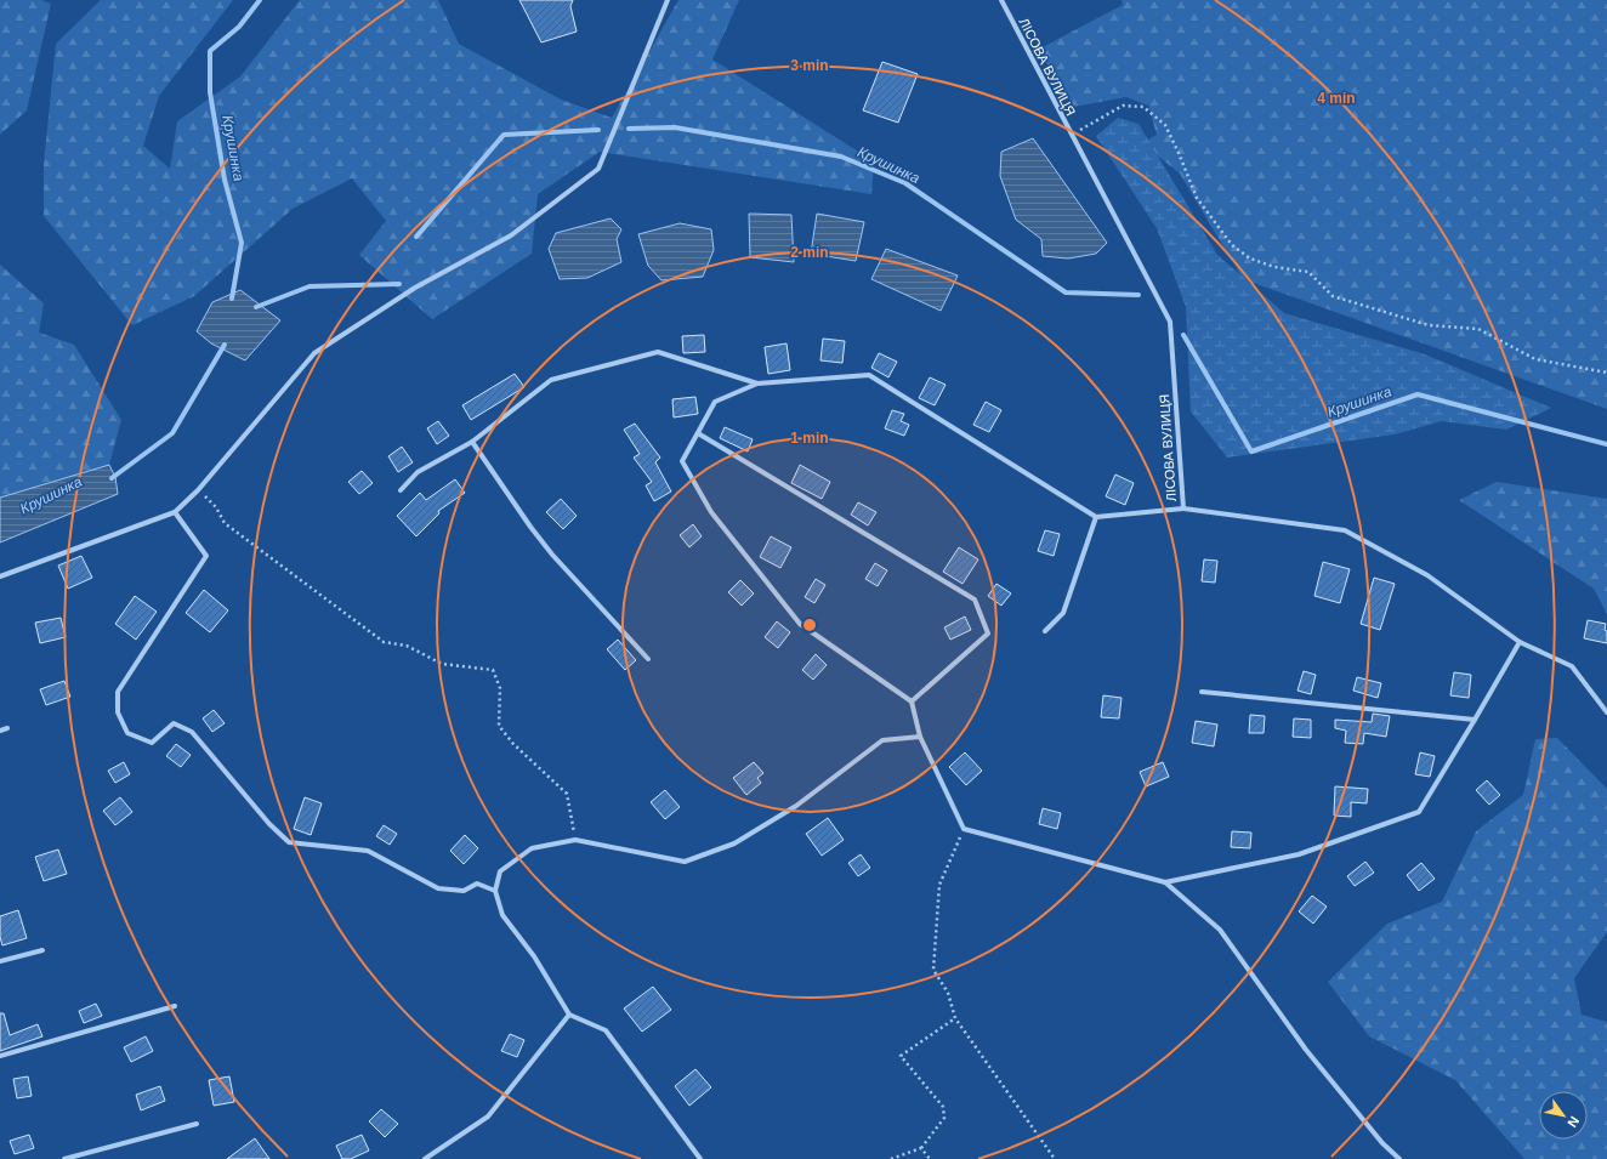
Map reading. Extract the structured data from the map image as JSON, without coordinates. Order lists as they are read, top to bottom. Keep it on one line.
{"streets":{"street":["ЛІСОВА ВУЛИЦЯ"]},"water":["Крушинка"],"north":"bottom right","rings":["3 min","4 min","2 min","1 min"]}
